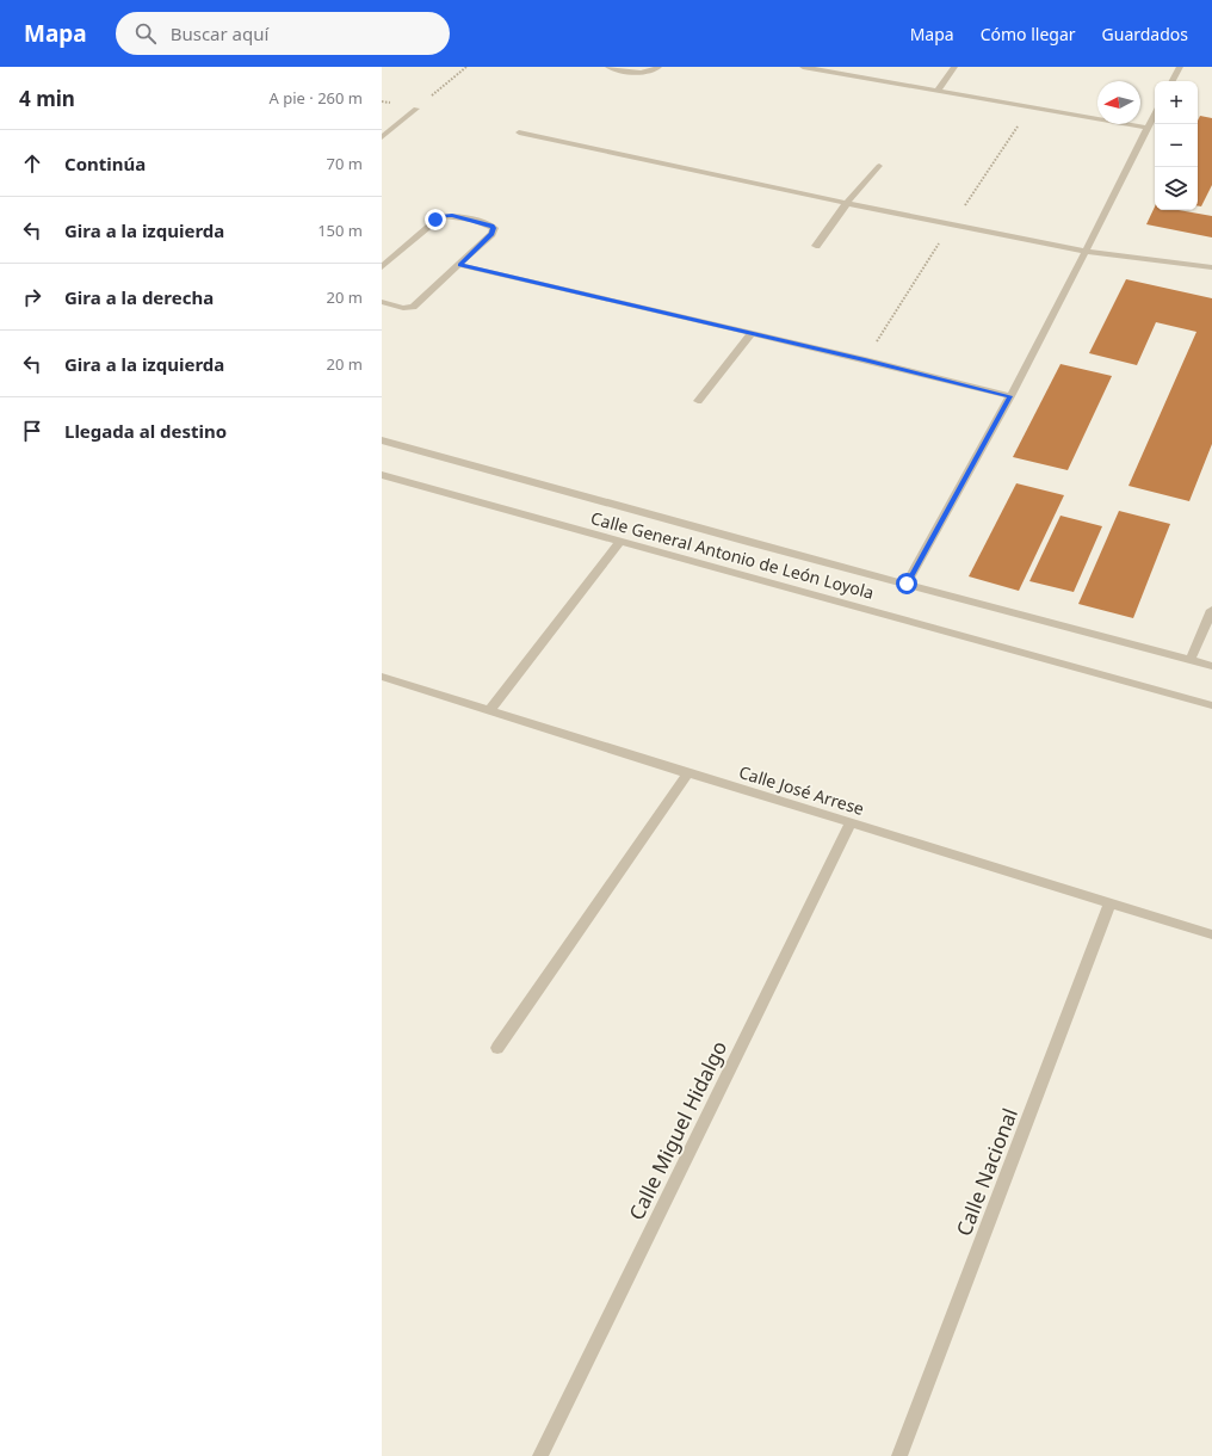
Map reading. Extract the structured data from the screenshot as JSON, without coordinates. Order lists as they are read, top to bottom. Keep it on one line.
{"streets":{"street":["Calle General Antonio de León Loyola","Calle José Arrese","Calle Miguel Hidalgo","Calle Nacional"]},"crossings":[["Calle José Arrese","Calle Miguel Hidalgo"],["Calle José Arrese","Calle Nacional"]],"north":"left","page":{"header":"Mapa","search":"Buscar aquí","nav":["Mapa","Cómo llegar","Guardados"],"heading":["4 min","A pie · 260 m"],"map_buttons":["+","−"],"list":[["Continúa","70 m"],["Gira a la izquierda","150 m"],["Gira a la derecha","20 m"],["Gira a la izquierda","20 m"],"Llegada al destino"]}}
